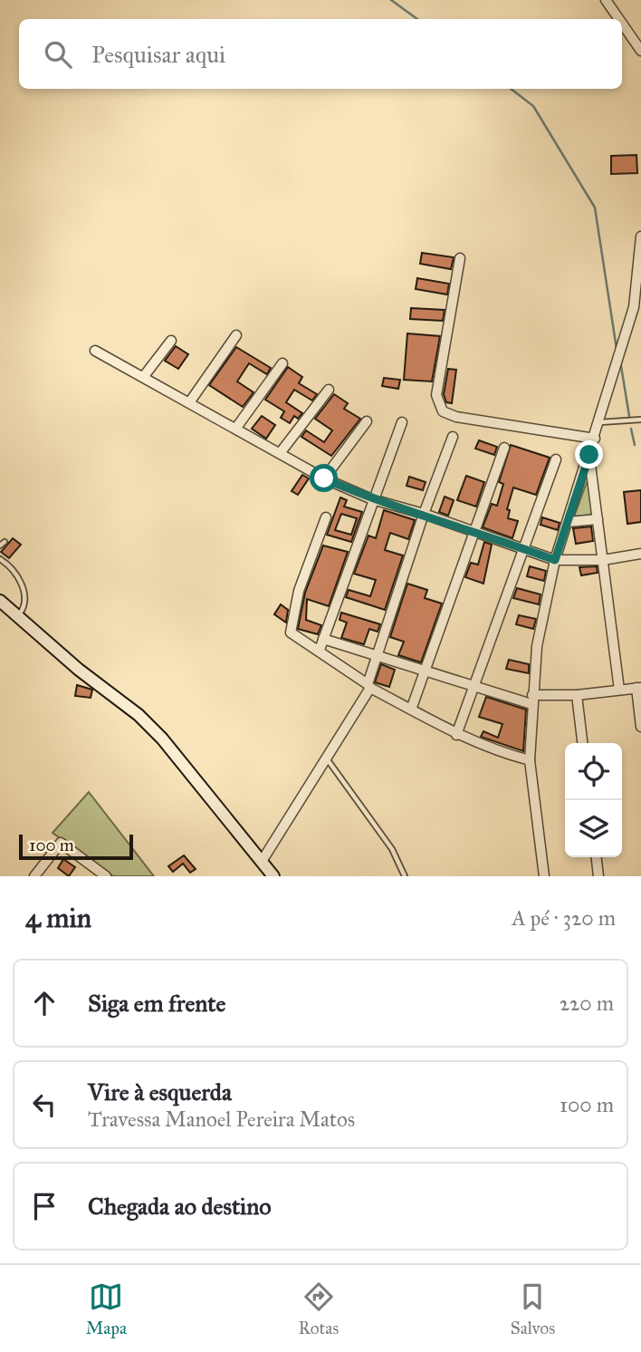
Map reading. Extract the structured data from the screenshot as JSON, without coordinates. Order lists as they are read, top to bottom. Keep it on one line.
{"scale_bar":"100 m","page":{"search":"Pesquisar aqui","scale":"100 m","heading":["4 min","A pé · 320 m"],"list":[["Siga em frente","220 m"],["Vire à esquerda","Travessa Manoel Pereira Matos","100 m"],"Chegada ao destino"],"nav":["Mapa","Rotas","Salvos"]}}
